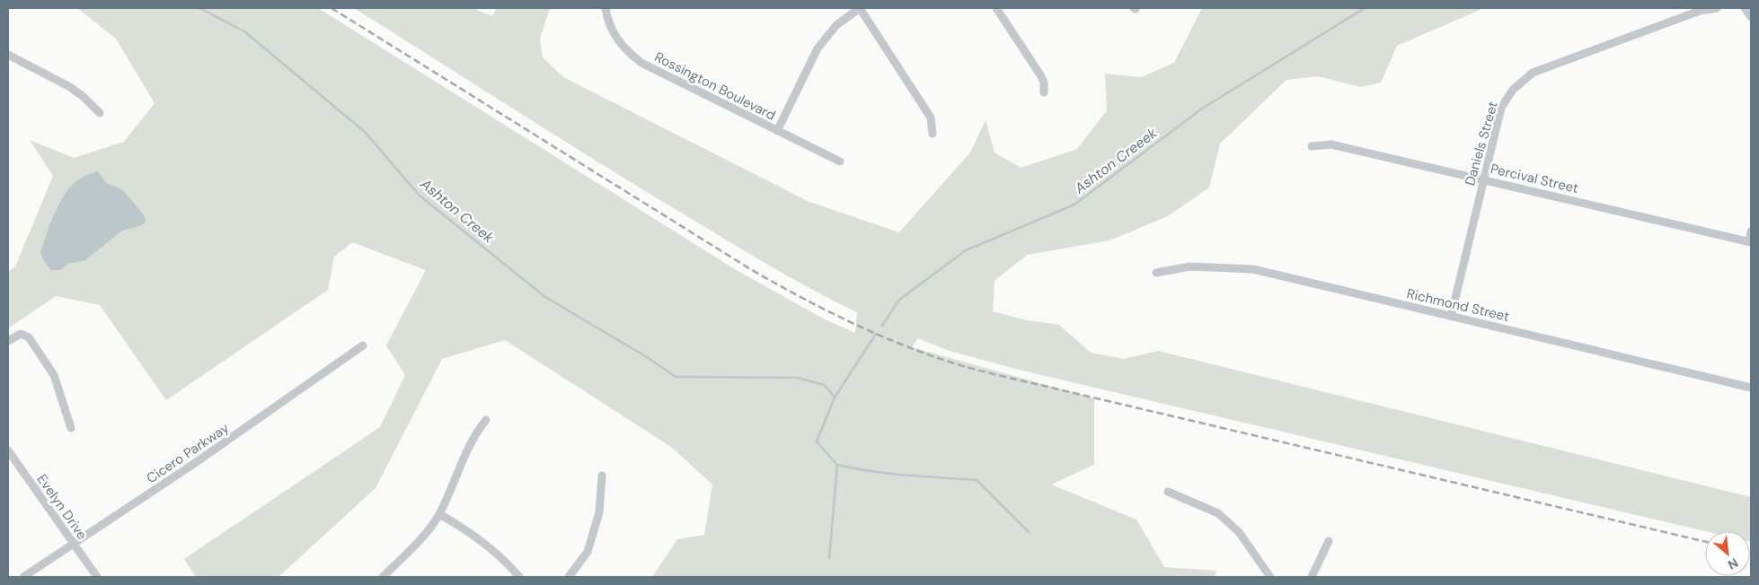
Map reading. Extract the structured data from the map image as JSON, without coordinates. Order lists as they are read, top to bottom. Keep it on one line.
{"streets":{"street":["Rossington Boulevard","Daniels Street","Percival Street","Richmond Street","Cicero Parkway","Evelyn Drive"]},"crossings":[["Daniels Street","Percival Street"],["Daniels Street","Richmond Street"],["Cicero Parkway","Evelyn Drive"]],"water":["Ashton Creeek","Ashton Creek"],"north":"bottom right"}
